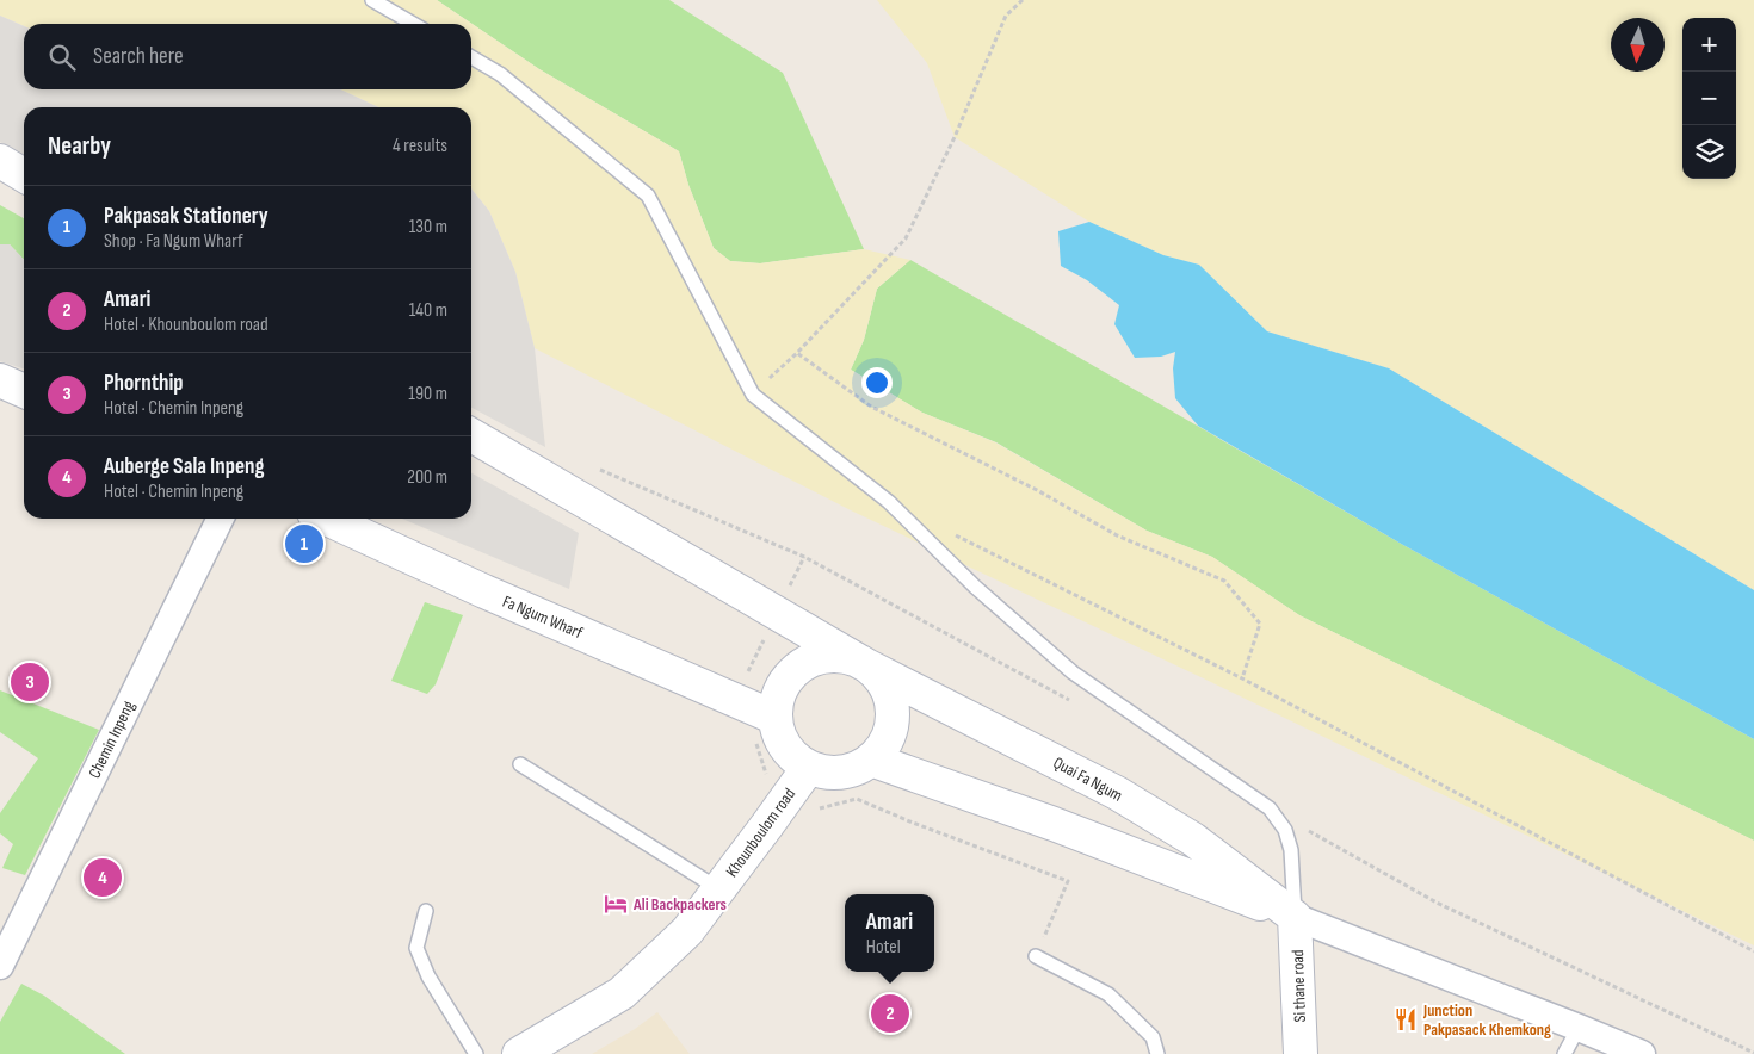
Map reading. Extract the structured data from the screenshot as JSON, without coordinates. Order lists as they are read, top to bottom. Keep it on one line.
{"streets":{"street":["Fa Ngum Wharf","Chemin Inpeng","Quai Fa Ngum","Khounboulom road","Si thane road"]},"crossings":[["Fa Ngum Wharf","Quai Fa Ngum"],["Fa Ngum Wharf","Khounboulom road"],["Quai Fa Ngum","Khounboulom road"],["Quai Fa Ngum","Si thane road"]],"places":{"hotel":["Ali Backpackers"],"restaurant":["Junction Pakpasack Khemkong"]},"north":"bottom","page":{"map_buttons":["+","−"],"search":"Search here","heading":["Nearby","4 results"],"list":[{"mark":"1","name":"Pakpasak Stationery","note":"Shop · Fa Ngum Wharf","value":"130 m"},{"mark":"2","name":"Amari","note":"Hotel · Khounboulom road","value":"140 m"},{"mark":"3","name":"Phornthip","note":"Hotel · Chemin Inpeng","value":"190 m"},{"mark":"4","name":"Auberge Sala Inpeng","note":"Hotel · Chemin Inpeng","value":"200 m"}],"pins":["1","3","4","2"],"popup":["Amari","Hotel"]}}
